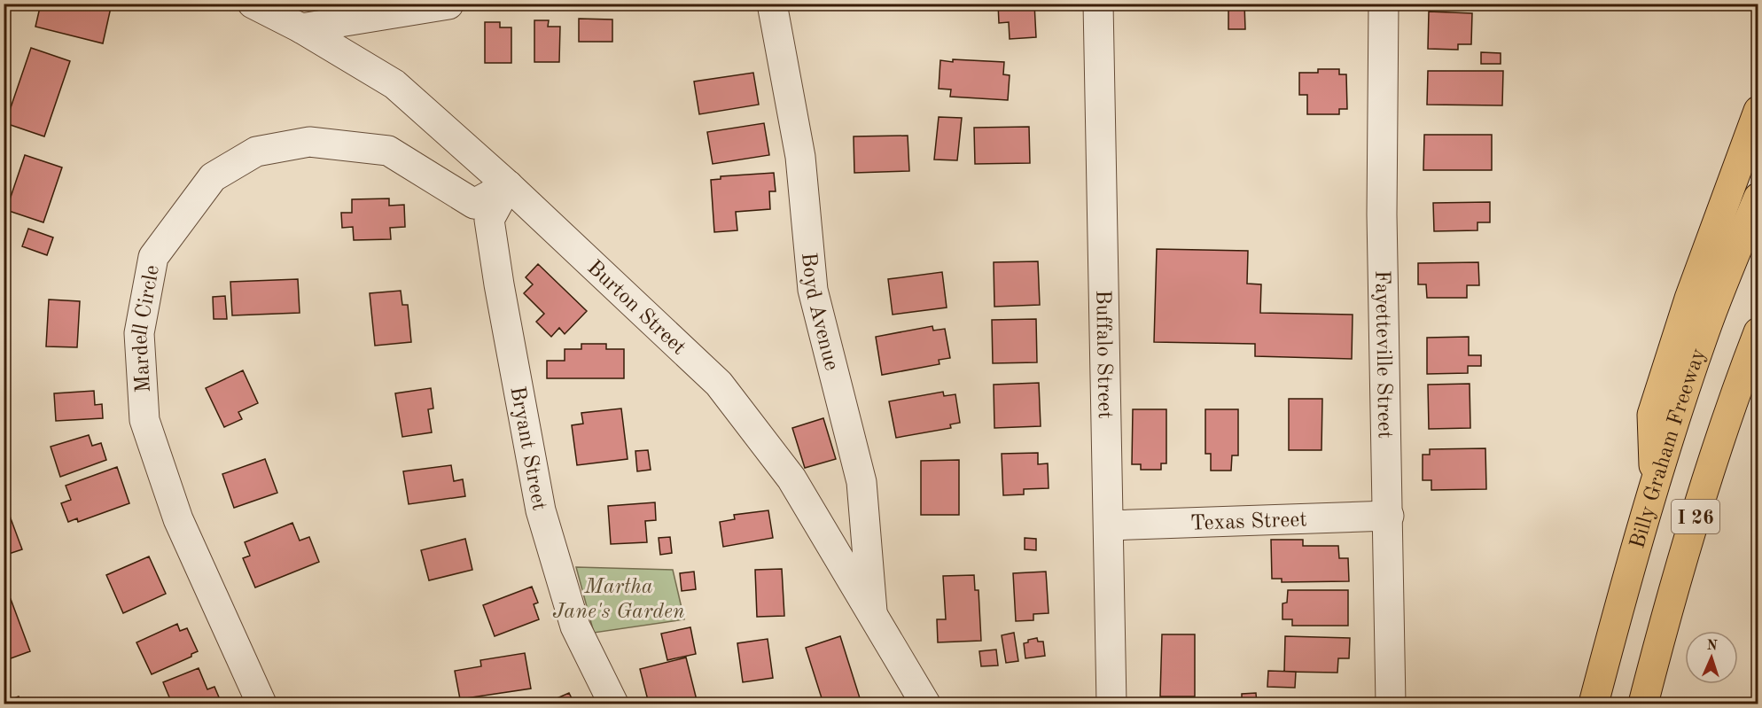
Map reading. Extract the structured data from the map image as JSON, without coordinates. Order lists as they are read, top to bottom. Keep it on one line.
{"streets":{"highway":["Billy Graham Freeway","I 26"],"street":["Burton Street","Boyd Avenue","Mardell Circle","Buffalo Street","Fayetteville Street","Bryant Street","Texas Street"]},"crossings":[["Burton Street","Boyd Avenue"],["Burton Street","Mardell Circle"],["Burton Street","Bryant Street"],["Mardell Circle","Bryant Street"],["Buffalo Street","Texas Street"],["Fayetteville Street","Texas Street"]],"parks":["Martha Jane's Garden"],"north":"top"}
